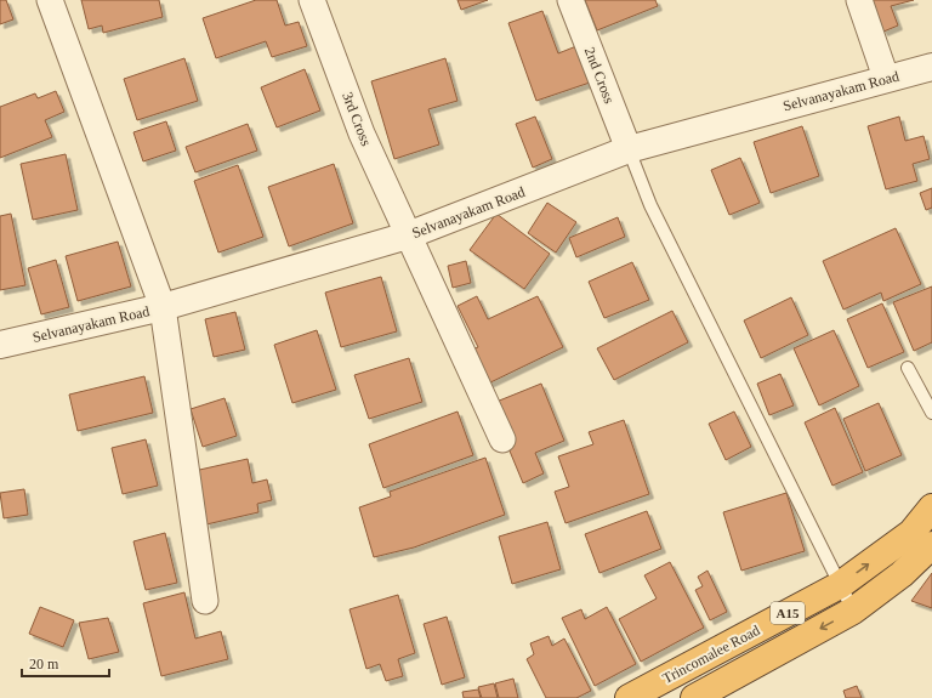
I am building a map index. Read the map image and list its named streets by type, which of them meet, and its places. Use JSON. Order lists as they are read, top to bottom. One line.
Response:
{"streets":{"highway":["A15","Trincomalee Road"],"street":["2nd Cross","Selvanayakam Road","3rd Cross"]},"crossings":[["2nd Cross","Selvanayakam Road"],["Selvanayakam Road","3rd Cross"]],"scale_bar":"20 m"}
